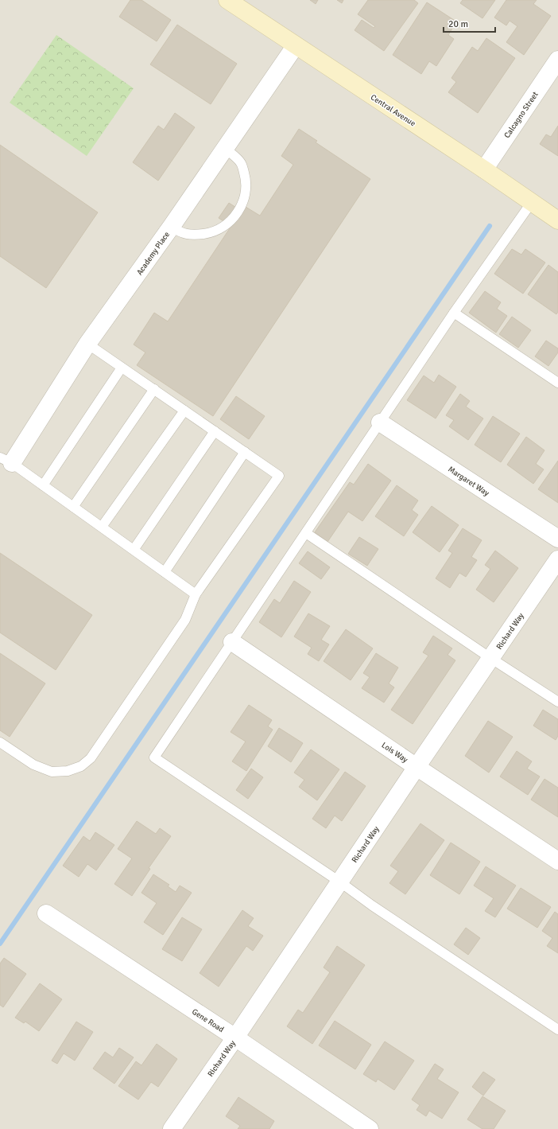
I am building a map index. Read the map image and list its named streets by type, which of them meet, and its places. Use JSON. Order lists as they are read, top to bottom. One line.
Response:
{"streets":{"street":["Central Avenue","Calcagno Street","Academy Place","Margaret Way","Richard Way","Lois Way","Gene Road"]},"crossings":[["Central Avenue","Calcagno Street"],["Central Avenue","Academy Place"],["Richard Way","Lois Way"],["Richard Way","Gene Road"]],"scale_bar":"20 m"}
